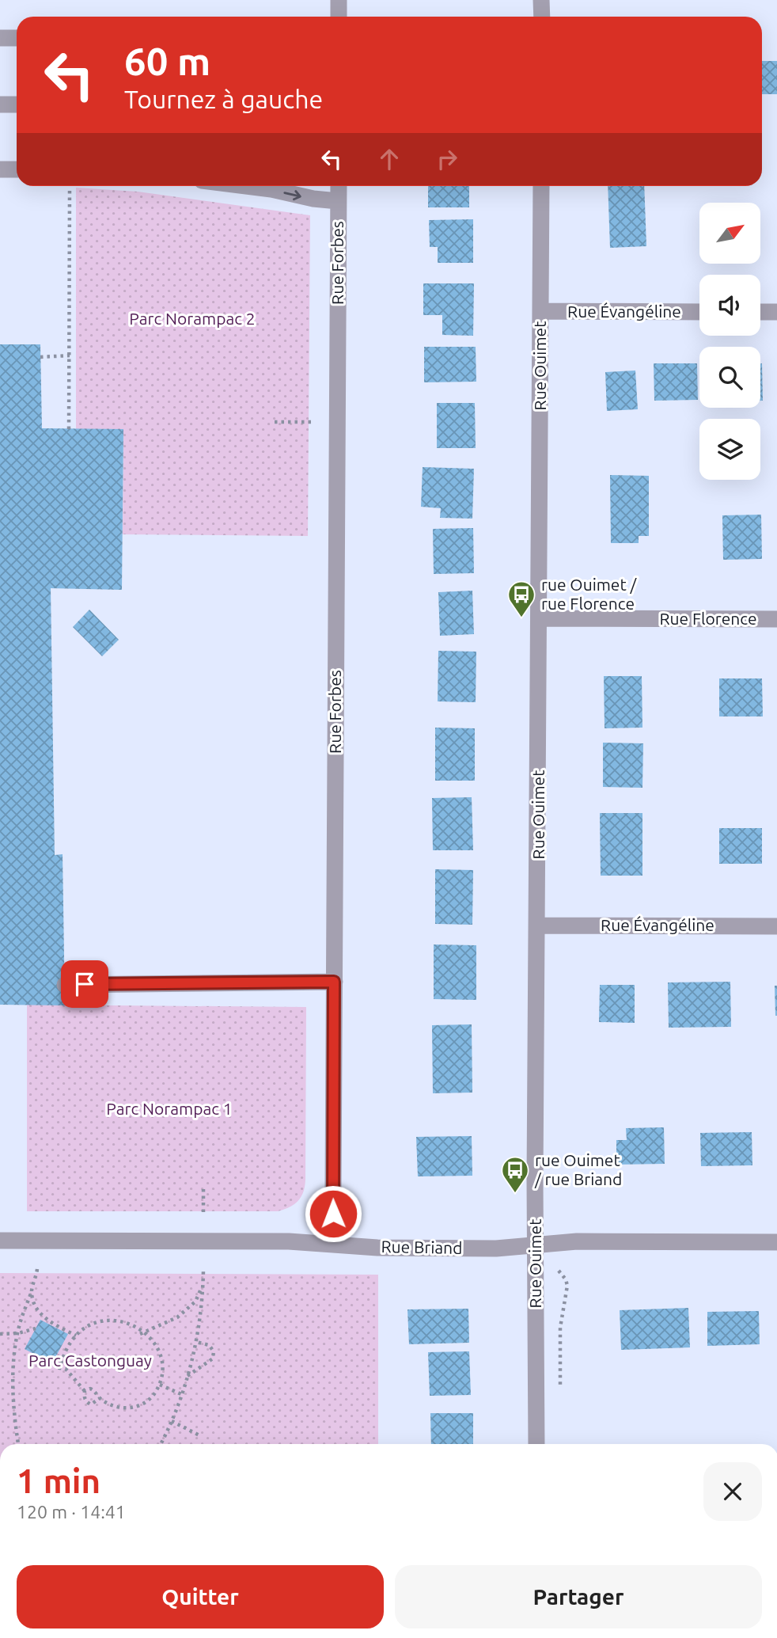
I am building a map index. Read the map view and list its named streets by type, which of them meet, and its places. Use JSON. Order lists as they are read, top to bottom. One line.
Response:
{"streets":{"street":["Rue Forbes","Rue Évangéline","Rue Ouimet","Rue Florence","Rue Briand"]},"crossings":[["Rue Forbes","Rue Briand"],["Rue Évangéline","Rue Ouimet"],["Rue Ouimet","Rue Florence"],["Rue Ouimet","Rue Briand"]],"parks":["Parc Norampac 2","Parc Norampac 1","Parc Castonguay"],"places":{"bus stop":["rue Ouimet / rue Florence","rue Ouimet / rue Briand"]},"north":"top right","page":{"turn":["60 m","Tournez à gauche"],"heading":["1 min","120 m · 14:41"],"buttons":["Quitter","Partager"]}}
